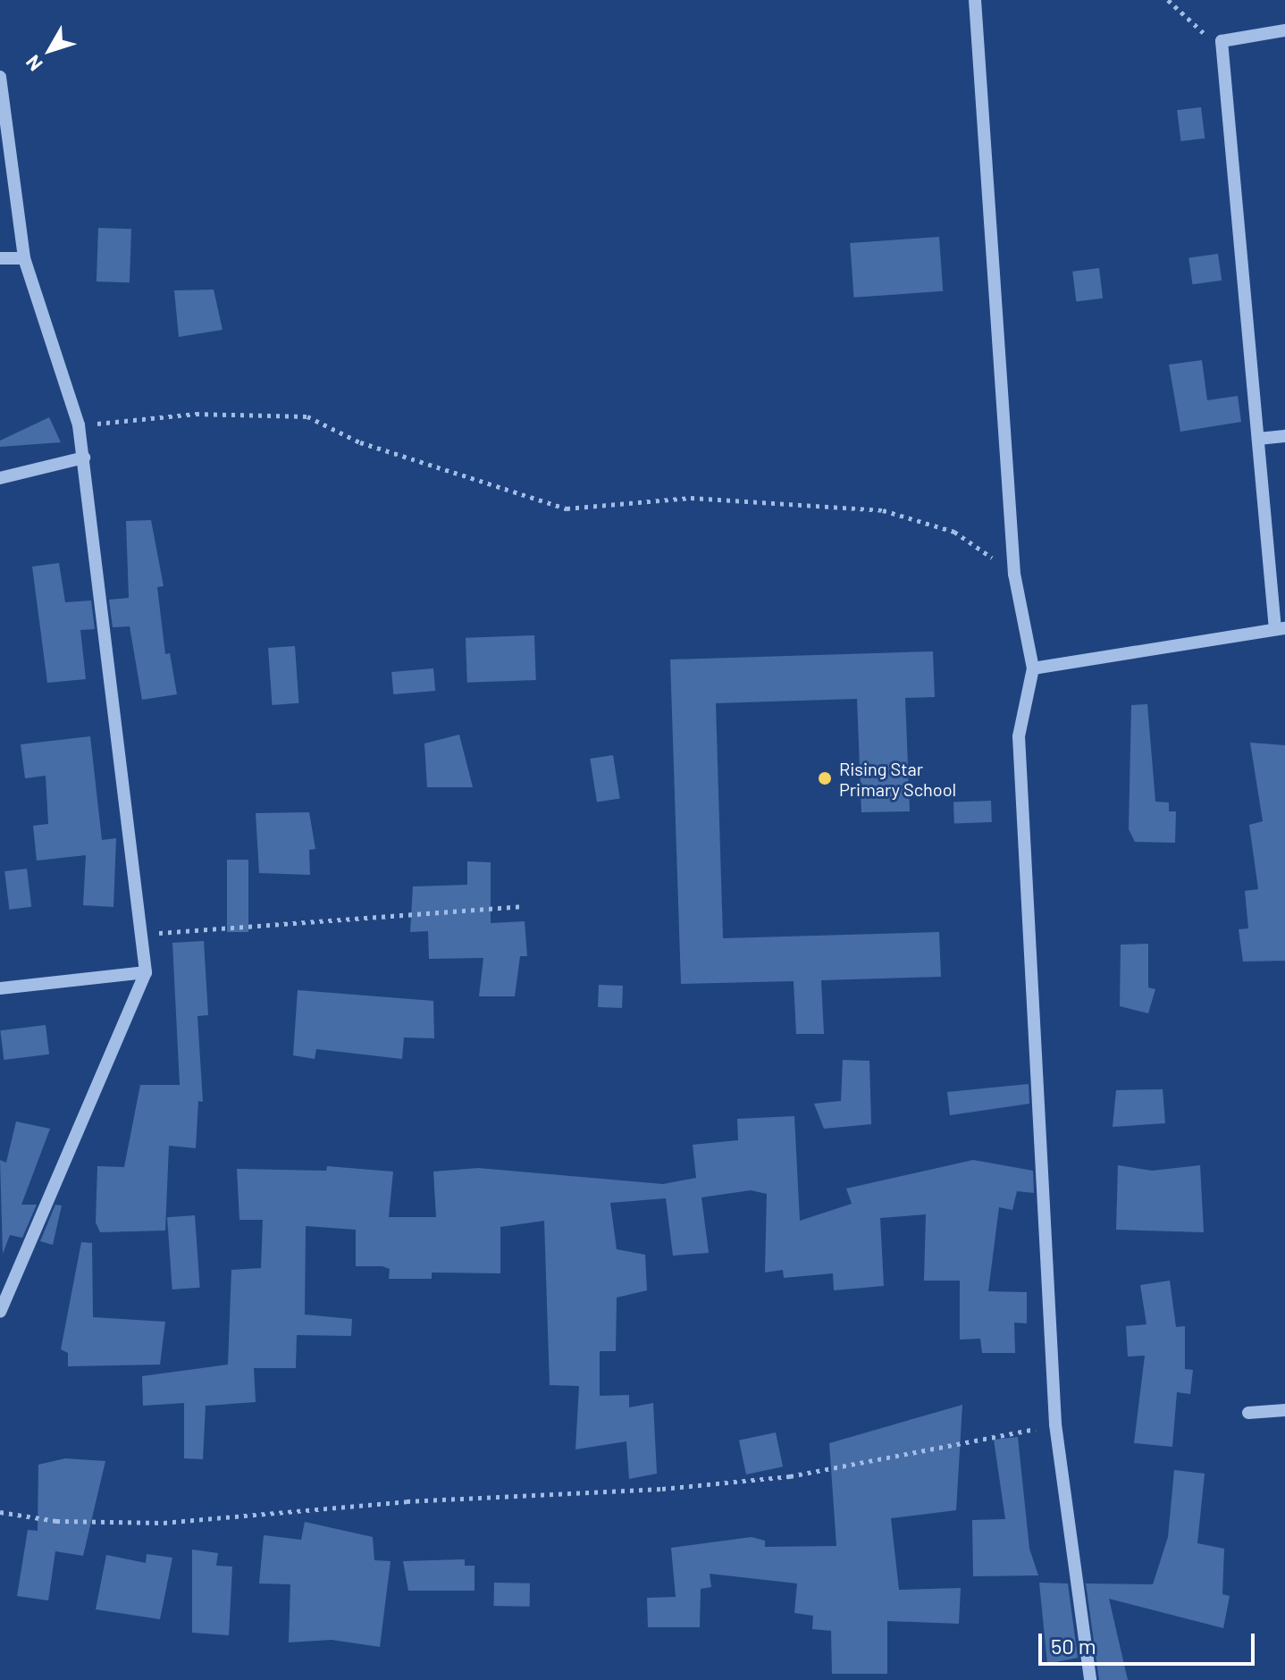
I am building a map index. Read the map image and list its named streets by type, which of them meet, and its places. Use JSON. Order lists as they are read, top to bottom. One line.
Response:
{"places":["Rising Star Primary School"],"scale_bar":"50 m","north":"bottom left"}
